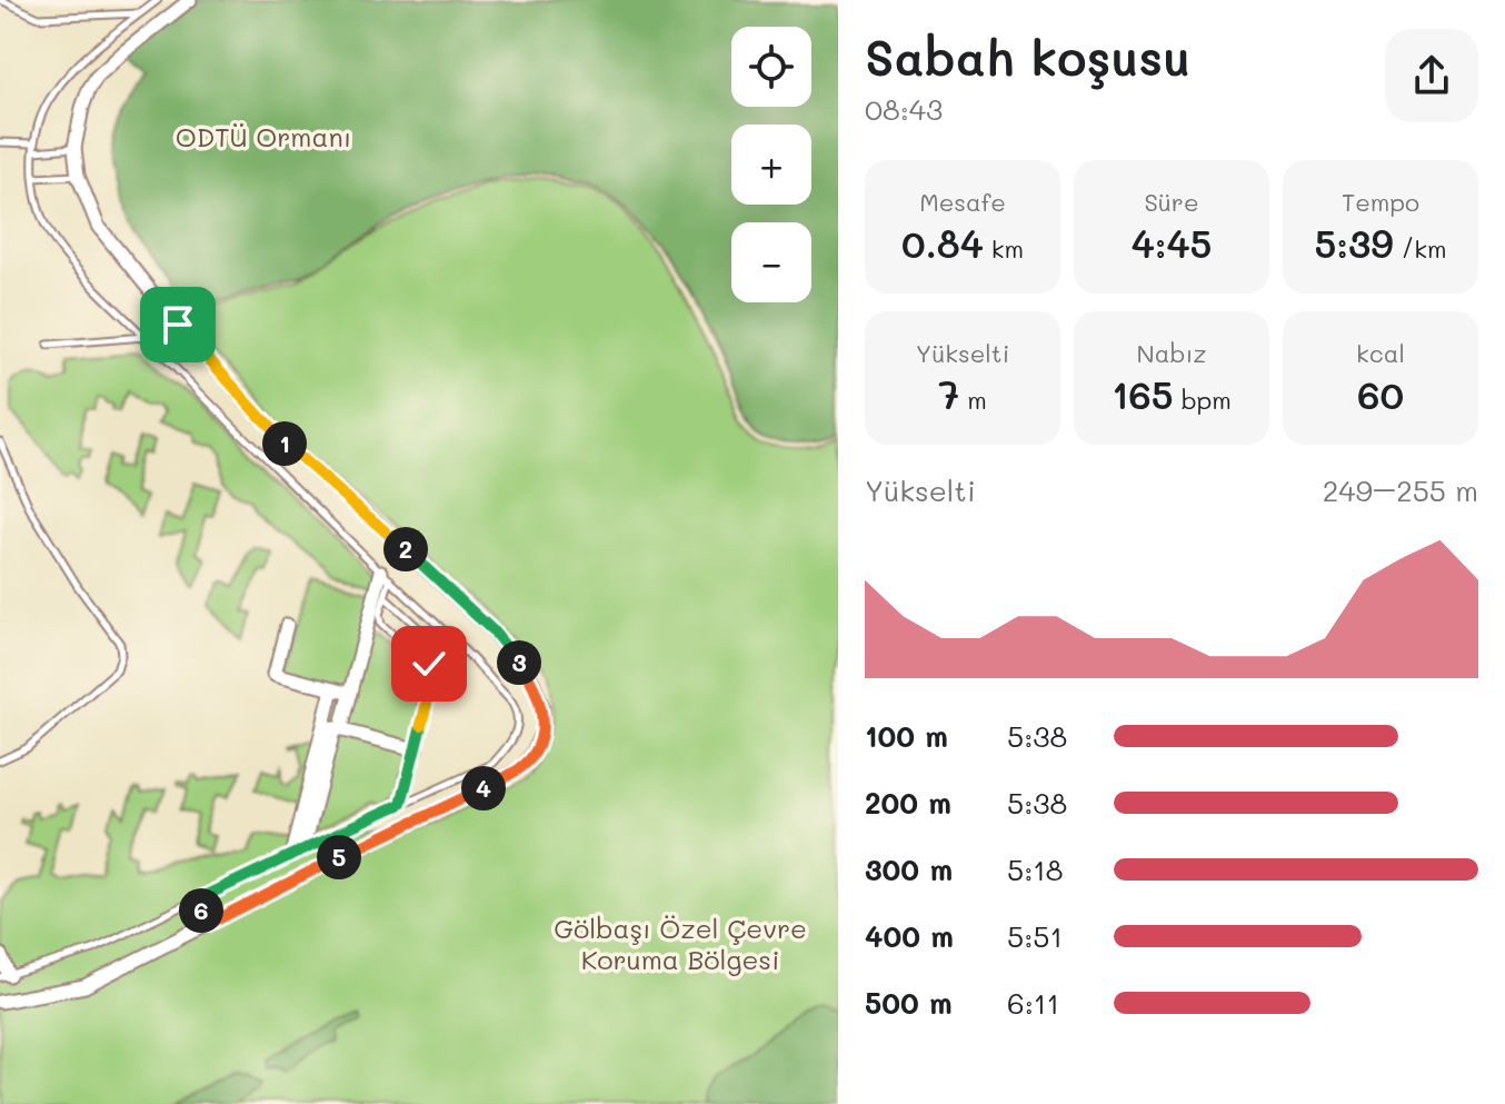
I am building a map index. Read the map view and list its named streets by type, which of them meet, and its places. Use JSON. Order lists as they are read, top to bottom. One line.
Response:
{"parks":["ODTÜ Ormanı","Gölbaşı Özel Çevre Koruma Bölgesi"],"page":{"heading":["Sabah koşusu","08:43"],"map_buttons":["+","−"],"stats":[["Mesafe","0.84 km"],["Süre","4:45"],["Tempo","5:39 /km"],["Yükselti","7 m"],["Nabız","165 bpm"],["kcal","60"]],"pins":["1","2","3","4","5","6"],"chart":["Yükselti","249–255 m"],"list":[{"name":"100 m","note":"5:38"},{"name":"200 m","note":"5:38"},{"name":"300 m","note":"5:18"},{"name":"400 m","note":"5:51"},{"name":"500 m","note":"6:11"}]}}
